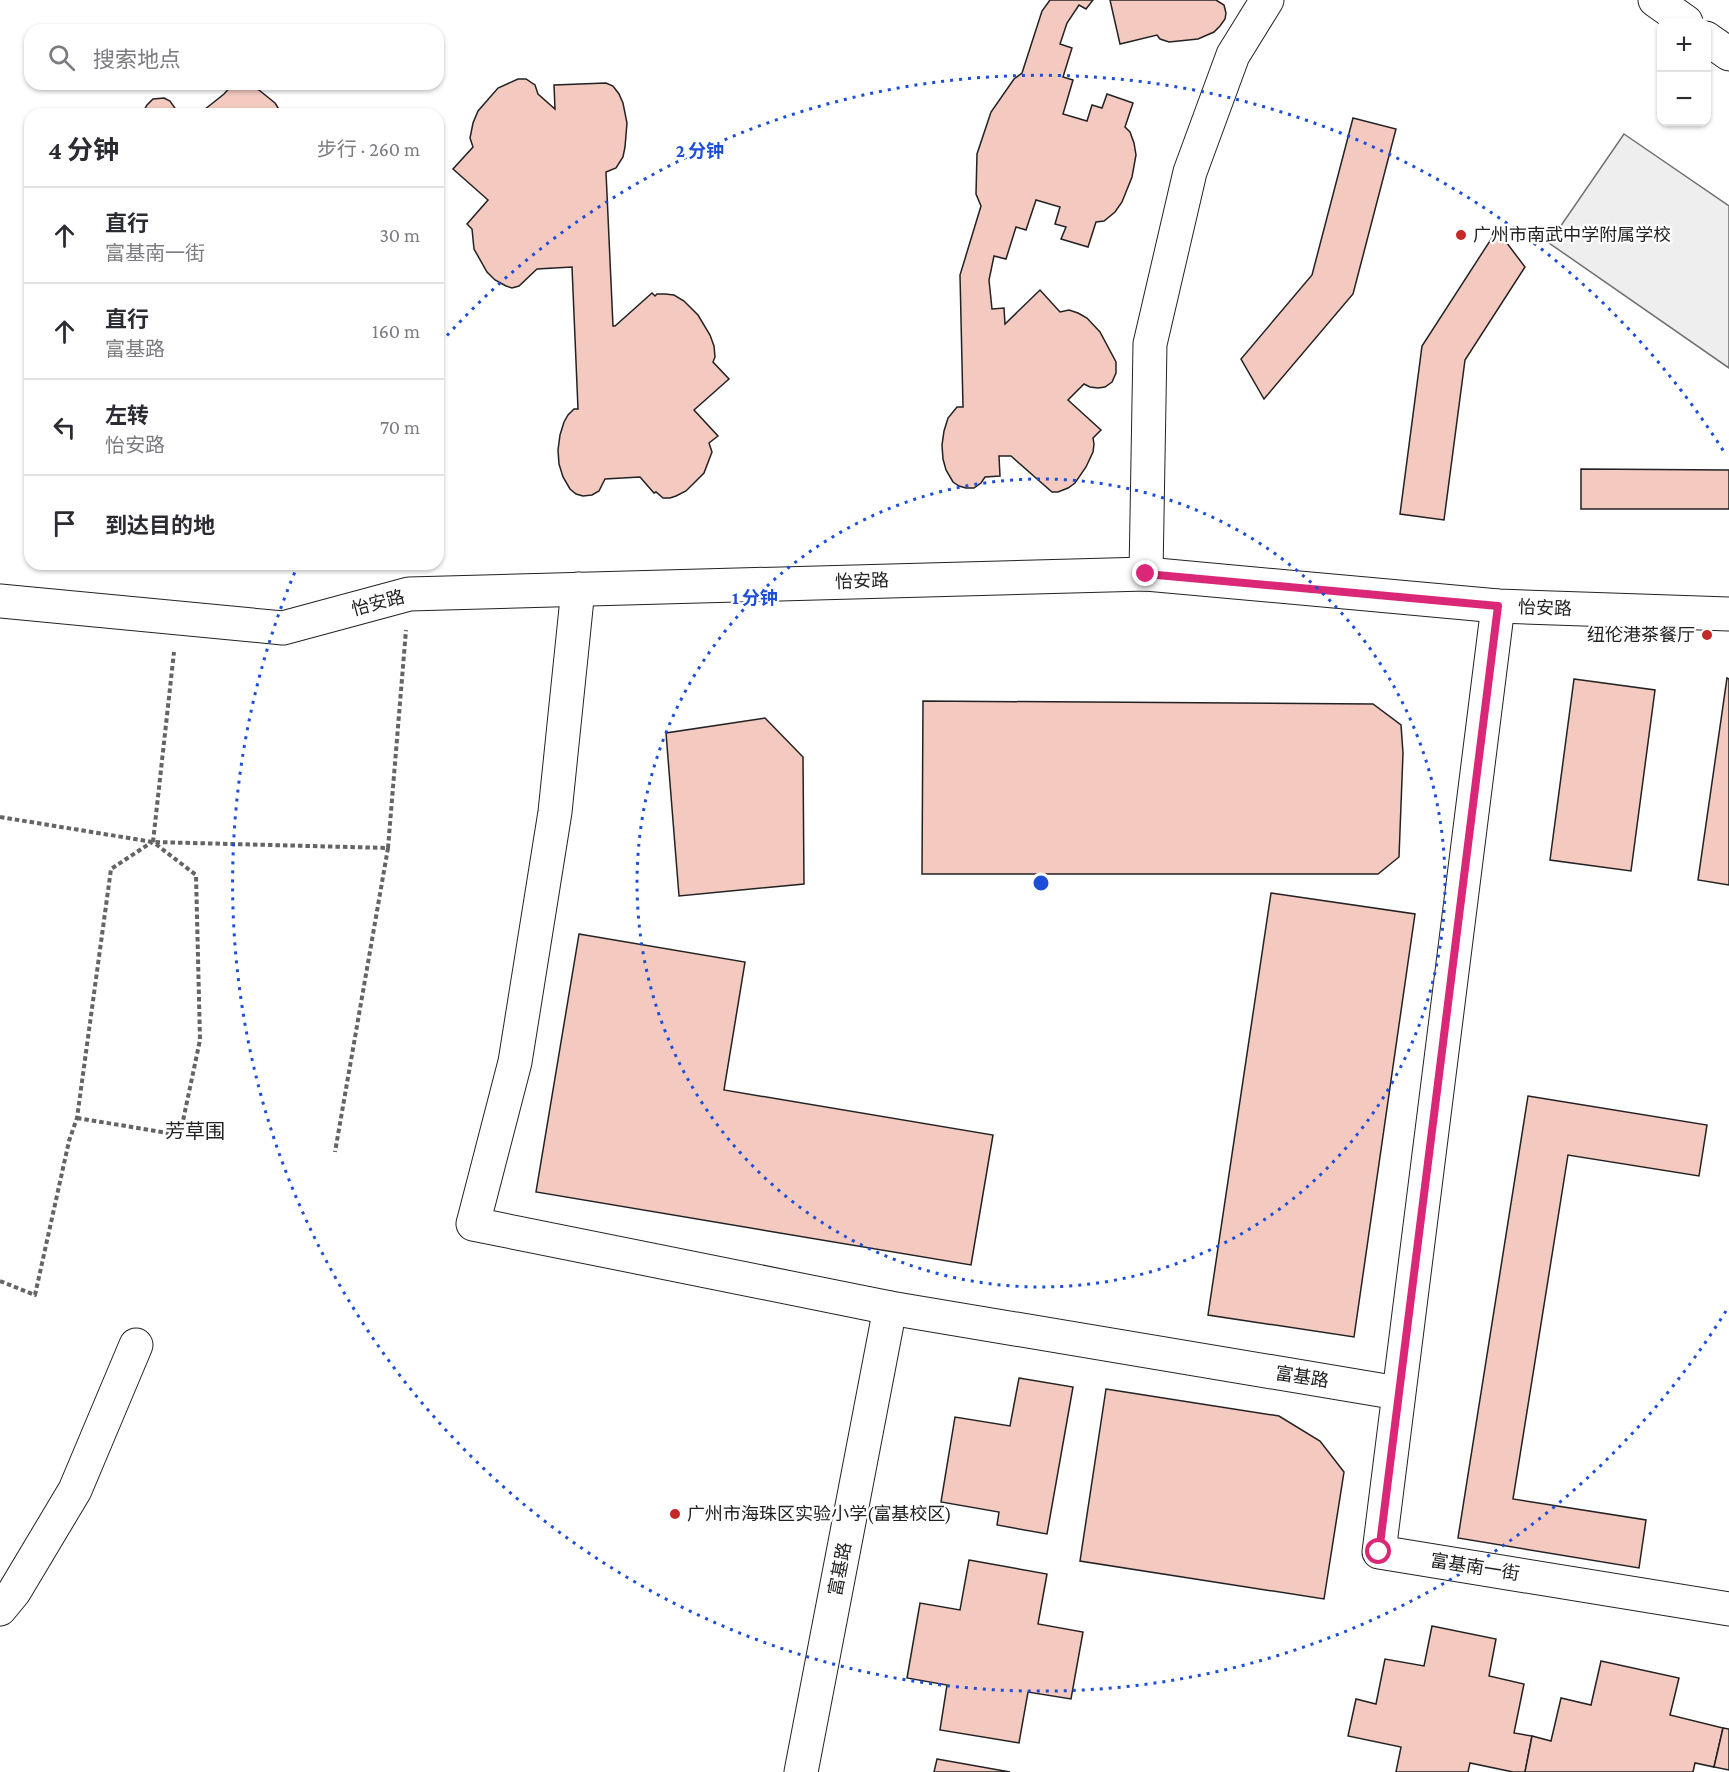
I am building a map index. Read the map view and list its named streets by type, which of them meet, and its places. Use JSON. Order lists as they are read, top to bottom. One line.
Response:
{"streets":{"street":["怡安路","富基路","富基南一街"]},"crossings":[["富基路","富基南一街"]],"districts":["芳草围"],"places":["广州市南武中学附属学校","纽伦港茶餐厅","广州市海珠区实验小学(富基校区)"],"page":{"map_buttons":["+","−"],"search":"搜索地点","heading":["4 分钟","步行 · 260 m"],"list":[["直行","富基南一街","30 m"],["直行","富基路","160 m"],["左转","怡安路","70 m"],"到达目的地"]},"rings":["2 分钟","1 分钟"]}
